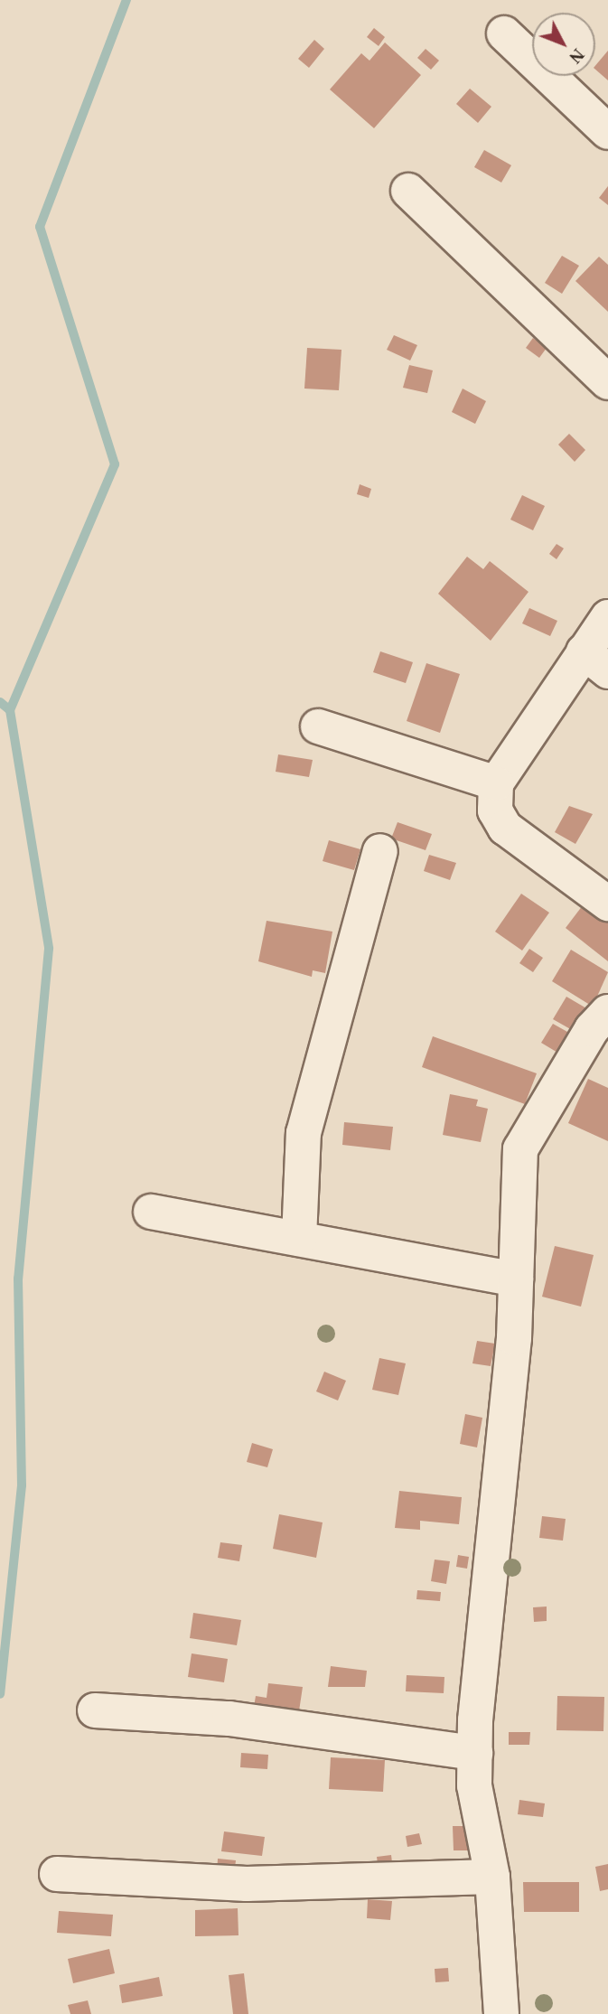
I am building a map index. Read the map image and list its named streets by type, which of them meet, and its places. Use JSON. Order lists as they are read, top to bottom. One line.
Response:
{"north":"bottom right"}
